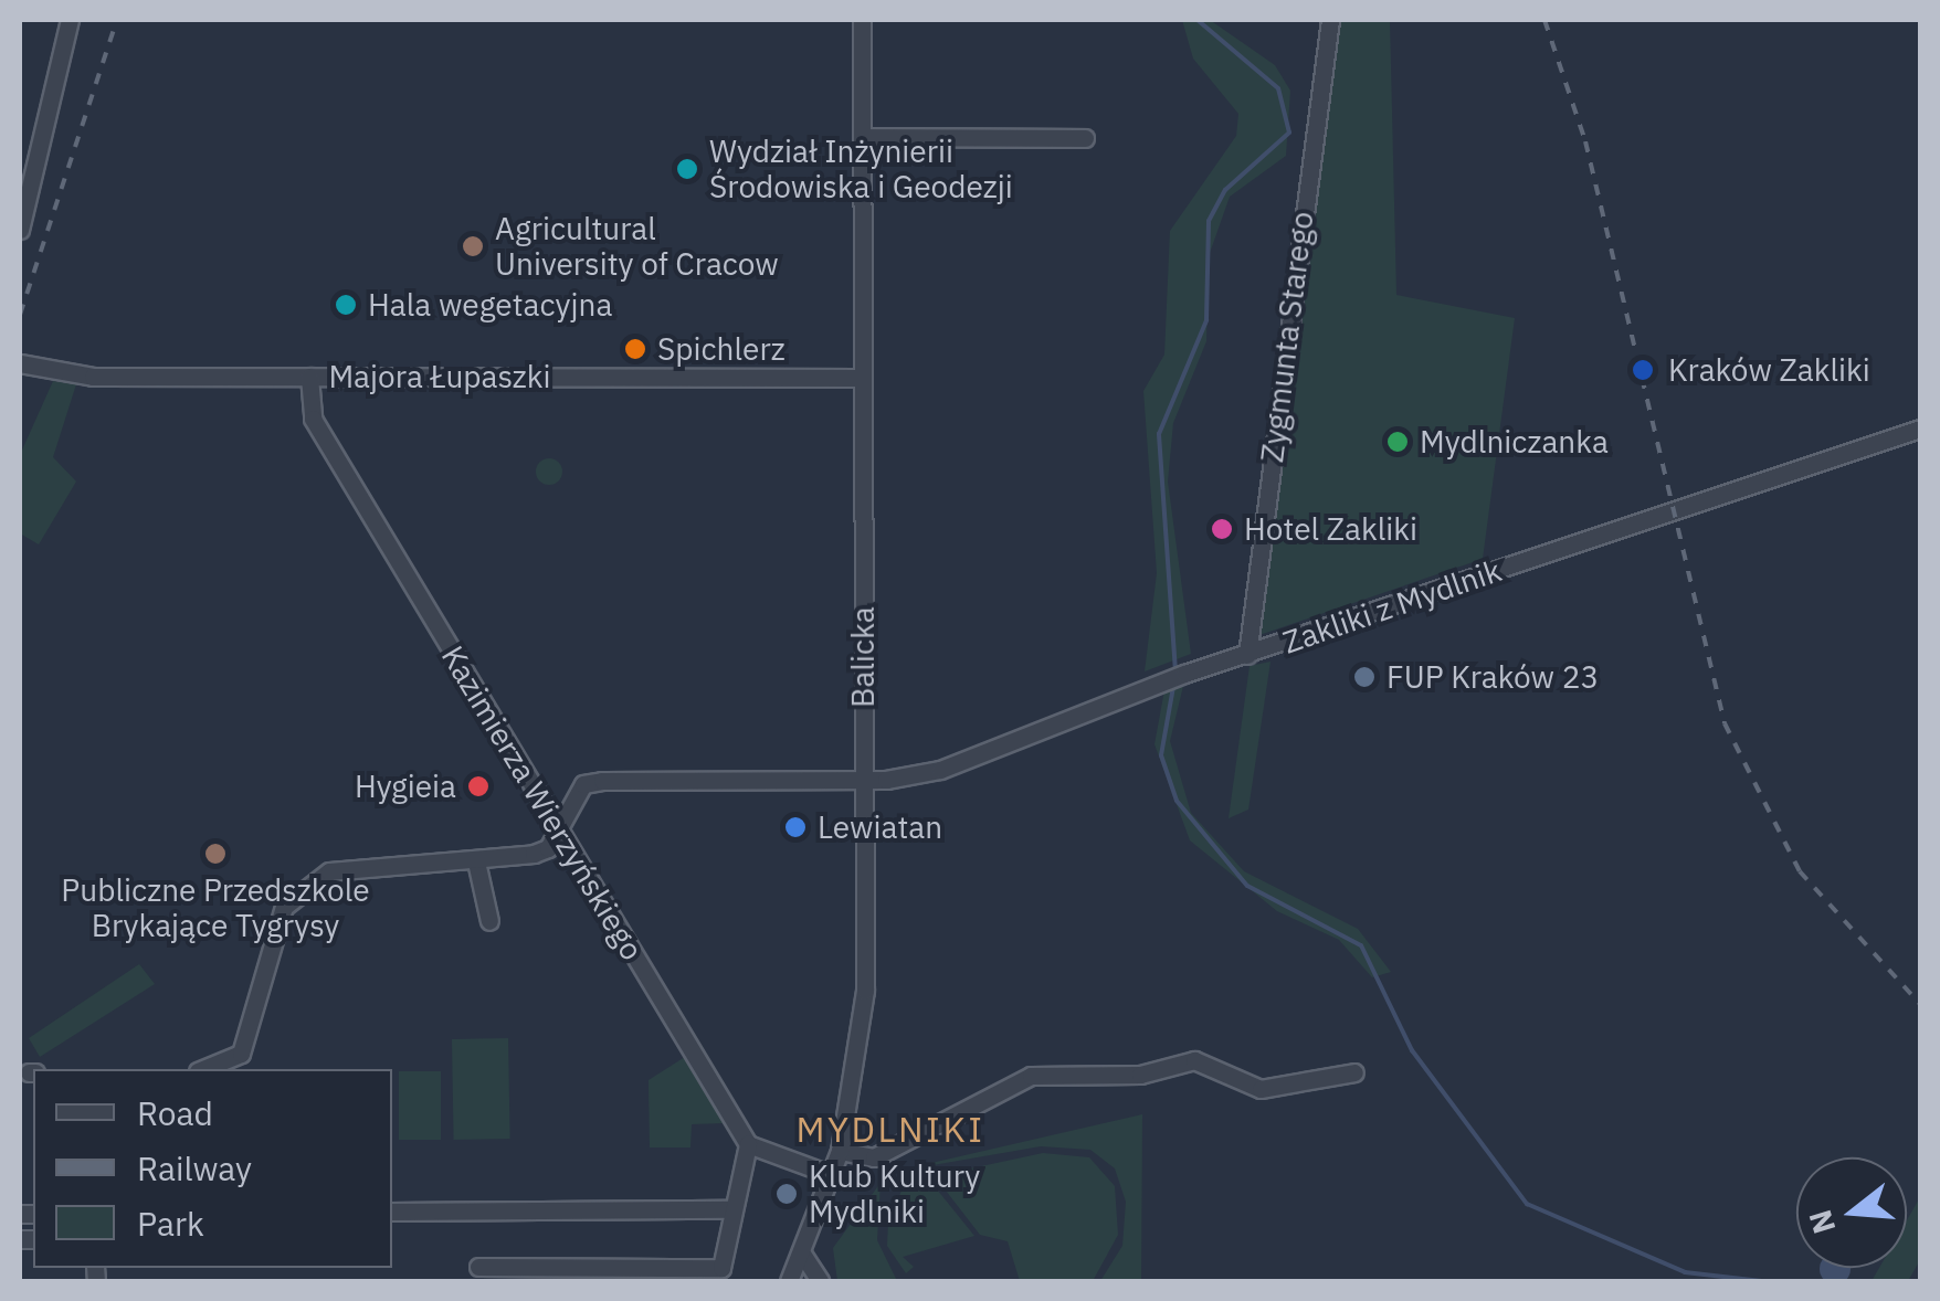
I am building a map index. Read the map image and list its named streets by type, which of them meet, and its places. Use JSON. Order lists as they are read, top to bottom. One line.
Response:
{"streets":{"street":["Zygmunta Starego","Majora Łupaszki","Zakliki z Mydlnik","Balicka","Kazimierza Wierzyńskiego"]},"crossings":[["Zygmunta Starego","Zakliki z Mydlnik"],["Majora Łupaszki","Balicka"],["Majora Łupaszki","Kazimierza Wierzyńskiego"],["Zakliki z Mydlnik","Balicka"],["Zakliki z Mydlnik","Kazimierza Wierzyńskiego"]],"districts":["MYDLNIKI"],"places":["Wydział Inżynierii Środowiska i Geodezji","Agricultural University of Cracow","Hala wegetacyjna","Spichlerz","Kraków Zakliki","Mydlniczanka","Hotel Zakliki","FUP Kraków 23","Hygieia","Lewiatan","Publiczne Przedszkole Brykające Tygrysy","Klub Kultury Mydlniki"],"legend":["Road","Railway","Park"],"north":"left"}
